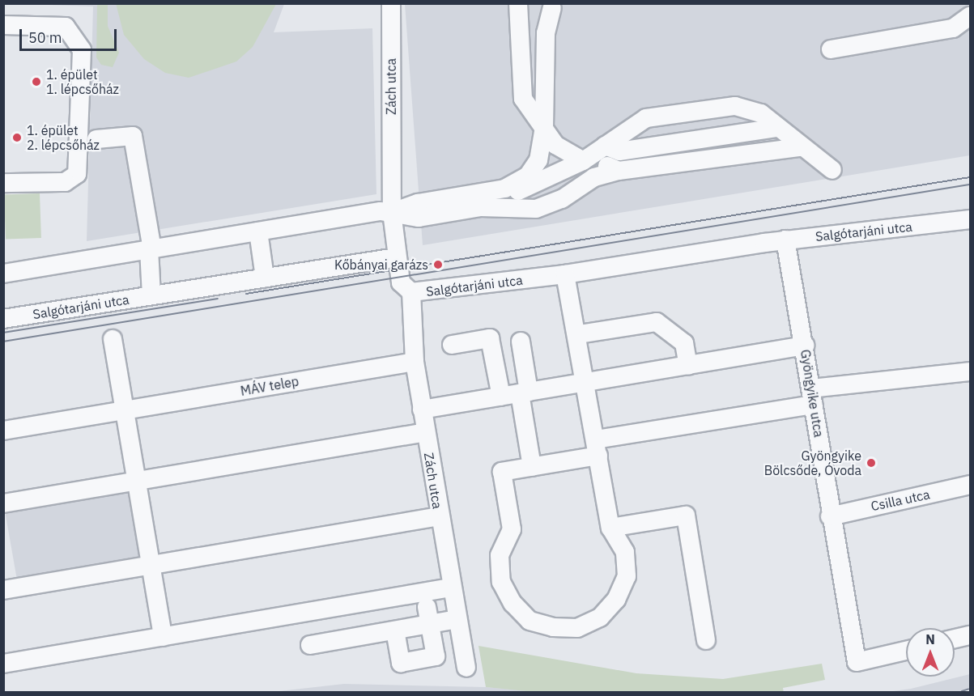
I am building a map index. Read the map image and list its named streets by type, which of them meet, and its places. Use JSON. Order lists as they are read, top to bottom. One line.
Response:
{"streets":{"street":["Zách utca","Salgótarjáni utca","MÁV telep","Gyöngyike utca","Csilla utca"]},"crossings":[["Zách utca","Salgótarjáni utca"],["Zách utca","MÁV telep"],["Salgótarjáni utca","Gyöngyike utca"],["Gyöngyike utca","Csilla utca"]],"places":["1. épület 1. lépcsőház","1. épület 2. lépcsőház","Kőbányai garázs","Gyöngyike Bölcsőde, Óvoda"],"scale_bar":"50 m","north":"top"}
